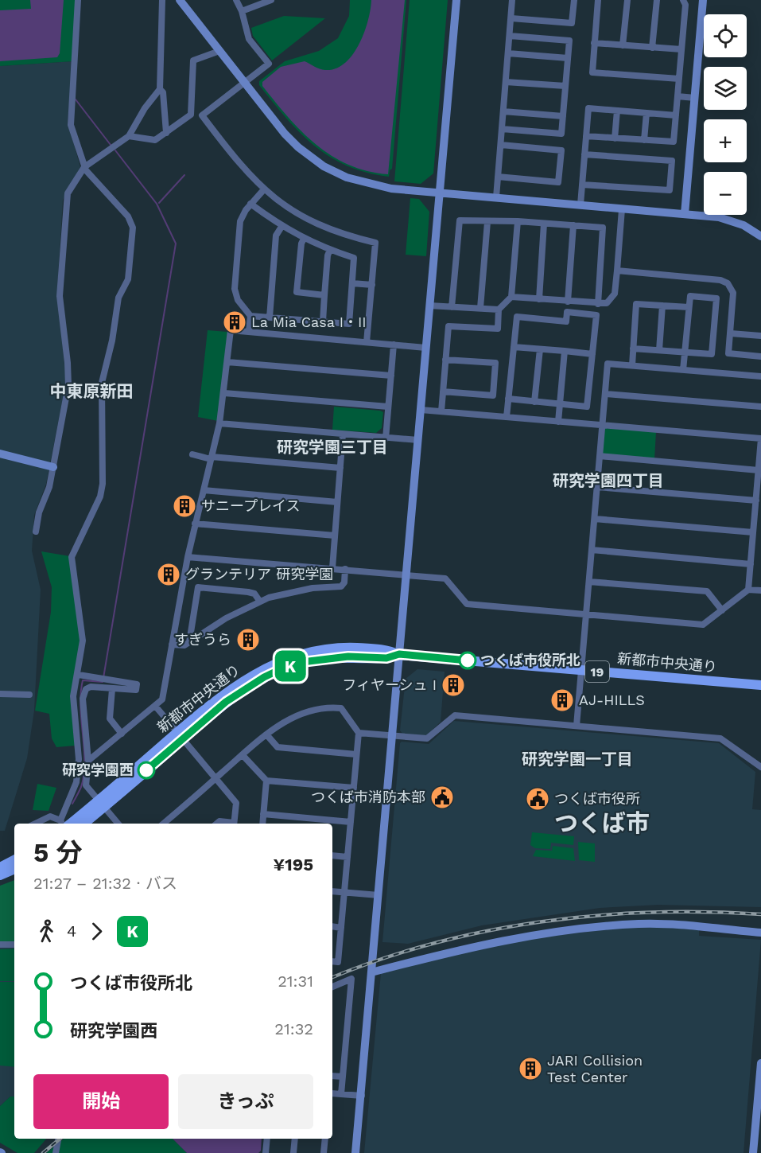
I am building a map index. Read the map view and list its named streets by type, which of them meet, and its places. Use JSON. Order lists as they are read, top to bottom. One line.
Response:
{"streets":{"main road":["新都市中央通り","19"]},"districts":["中東原新田","研究学園三丁目","研究学園四丁目","研究学園一丁目","つくば市"],"places":{"building":["La Mia Casa I・II","サニープレイス","グランテリア 研究学園","すぎうら","フィヤーシュ I","AJ-HILLS","JARI Collision Test Center"],"other":["つくば市役所北","研究学園西"],"public building":["つくば市消防本部","つくば市役所"]},"lines":["bus line K"],"page":{"on_map":"K","map_buttons":["+","−"],"heading":["5 分","21:27 – 21:32 · バス","¥195"],"legs":["4","K"],"list":[{"name":"つくば市役所北","value":"21:31"},{"name":"研究学園西","value":"21:32"}],"buttons":["開始","きっぷ"]}}
